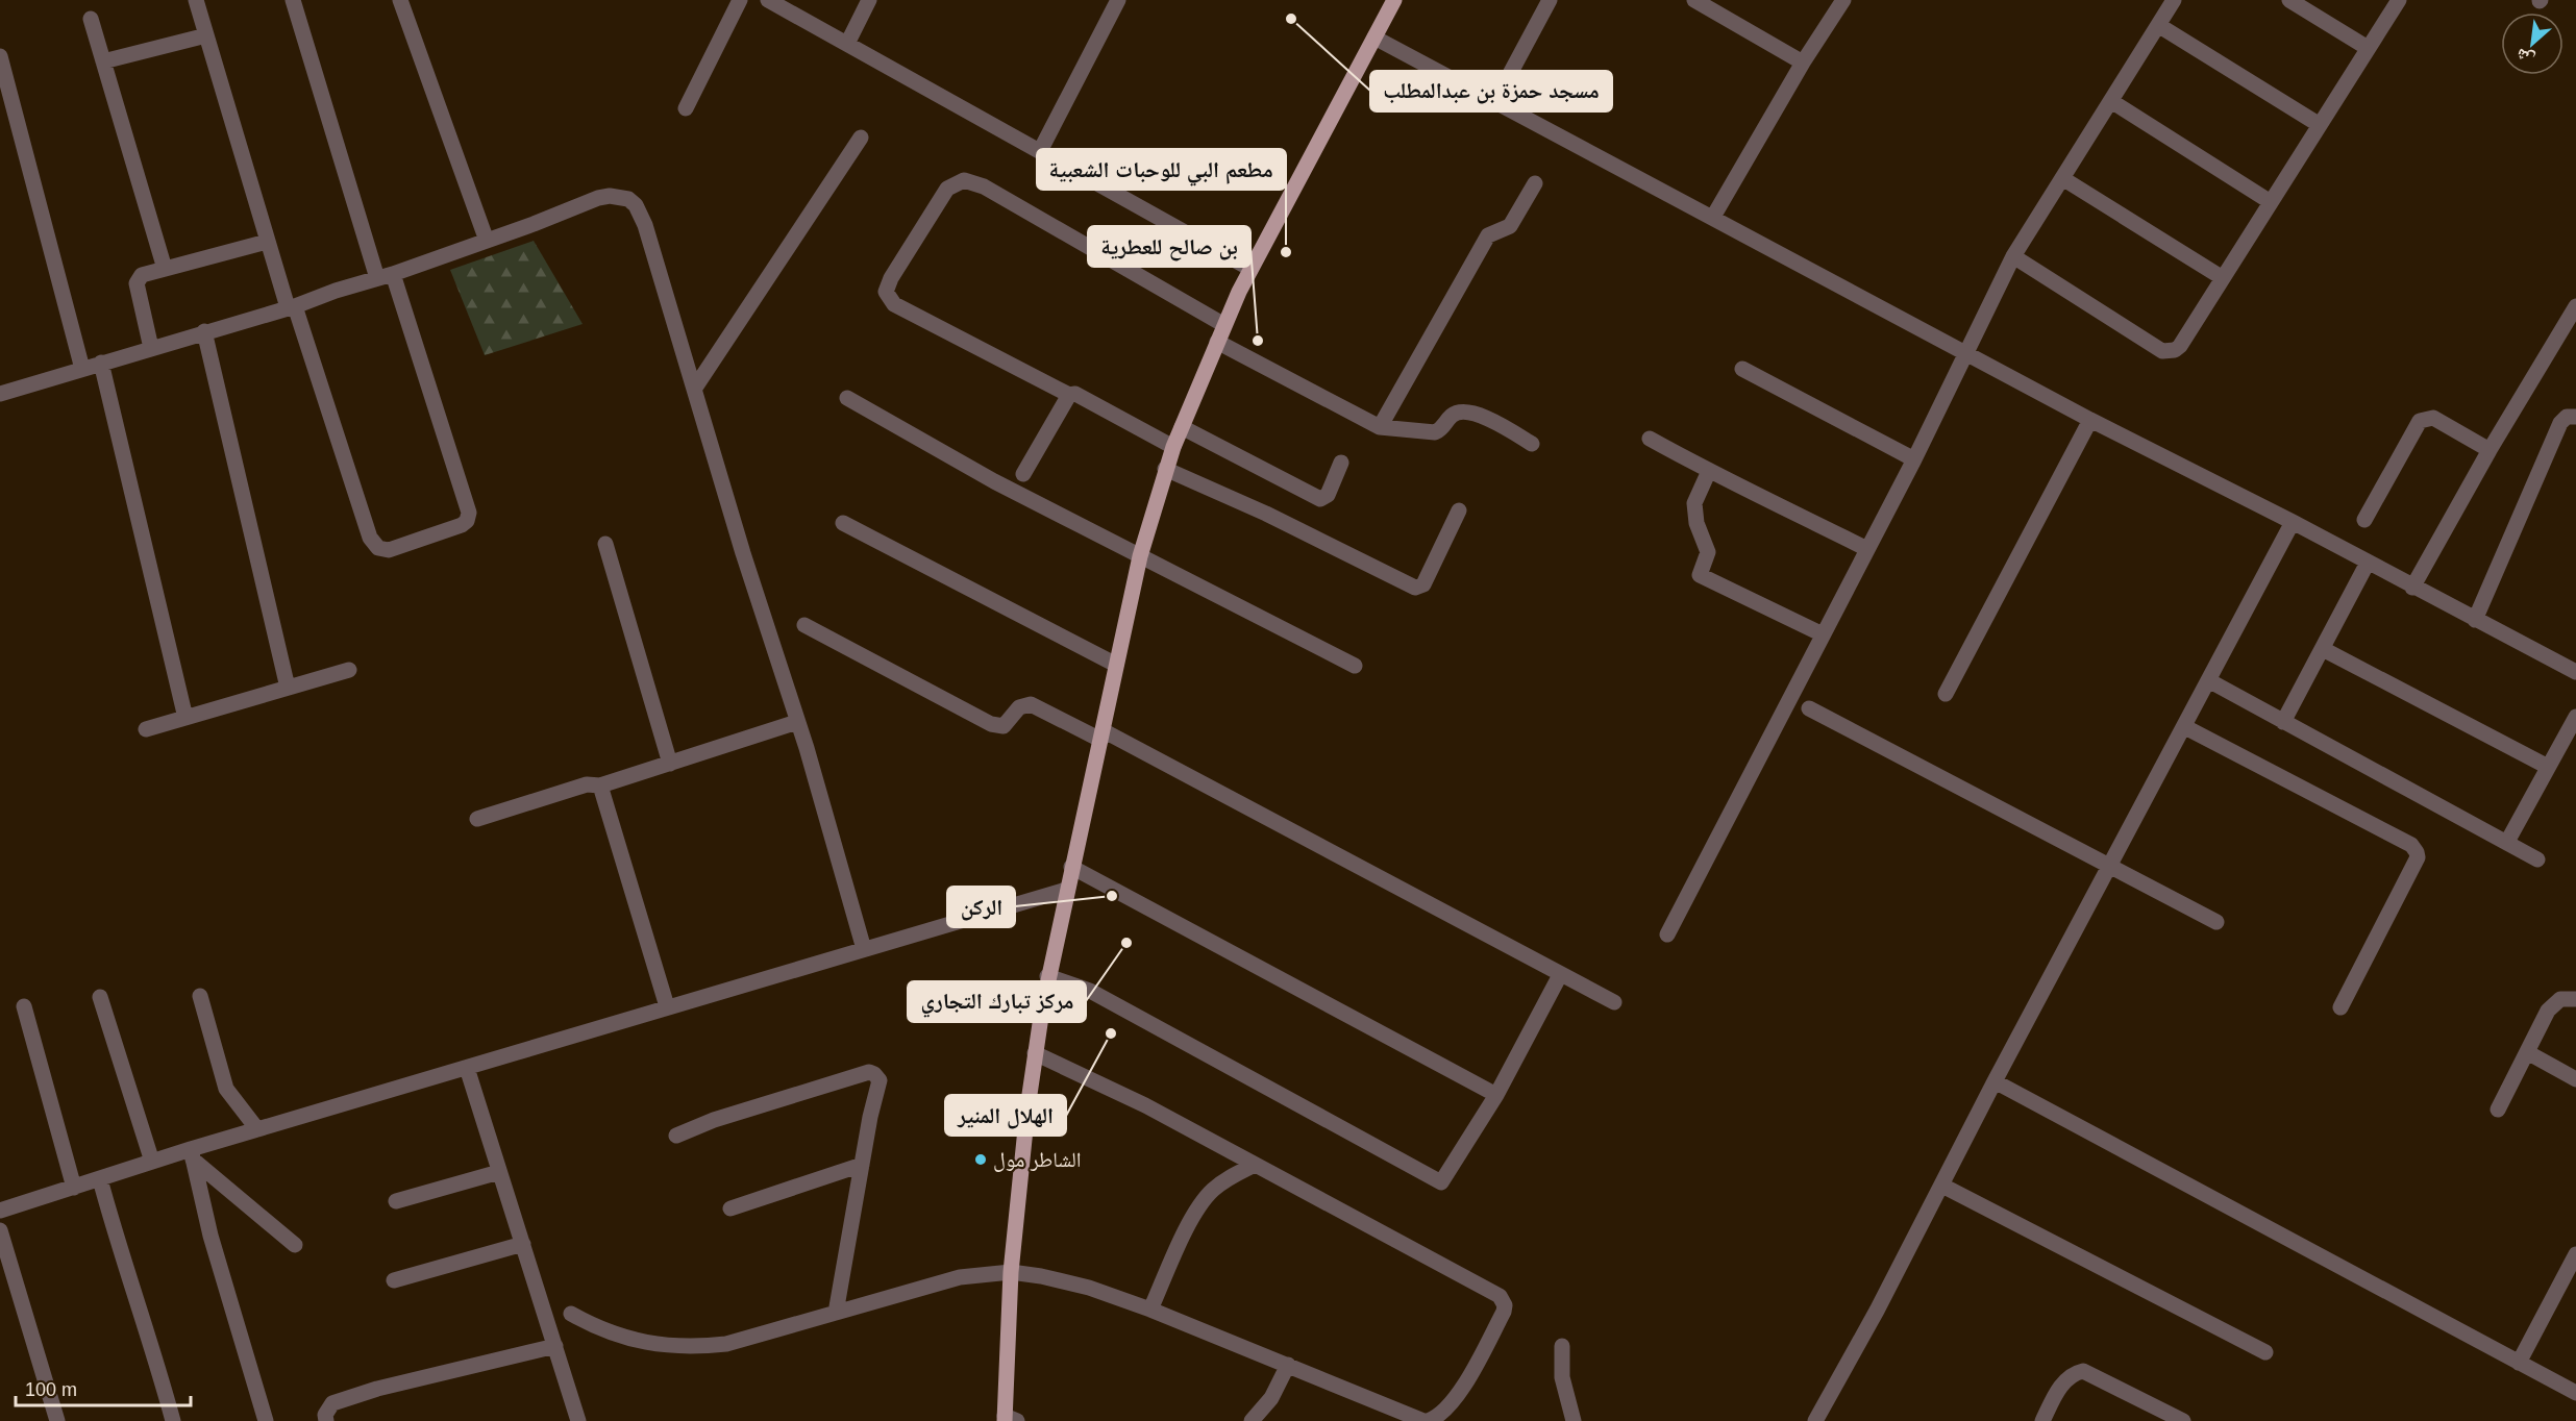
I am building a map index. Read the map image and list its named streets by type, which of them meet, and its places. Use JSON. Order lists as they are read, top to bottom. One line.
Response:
{"places":["مسجد حمزة بن عبدالمطلب","مطعم البي للوحبات الشعبية","بن صالح للعطرية","الركن","مركز تبارك التجاري","الهلال المنير","الشاطر مول"],"scale_bar":"100 m","north":"bottom left"}
